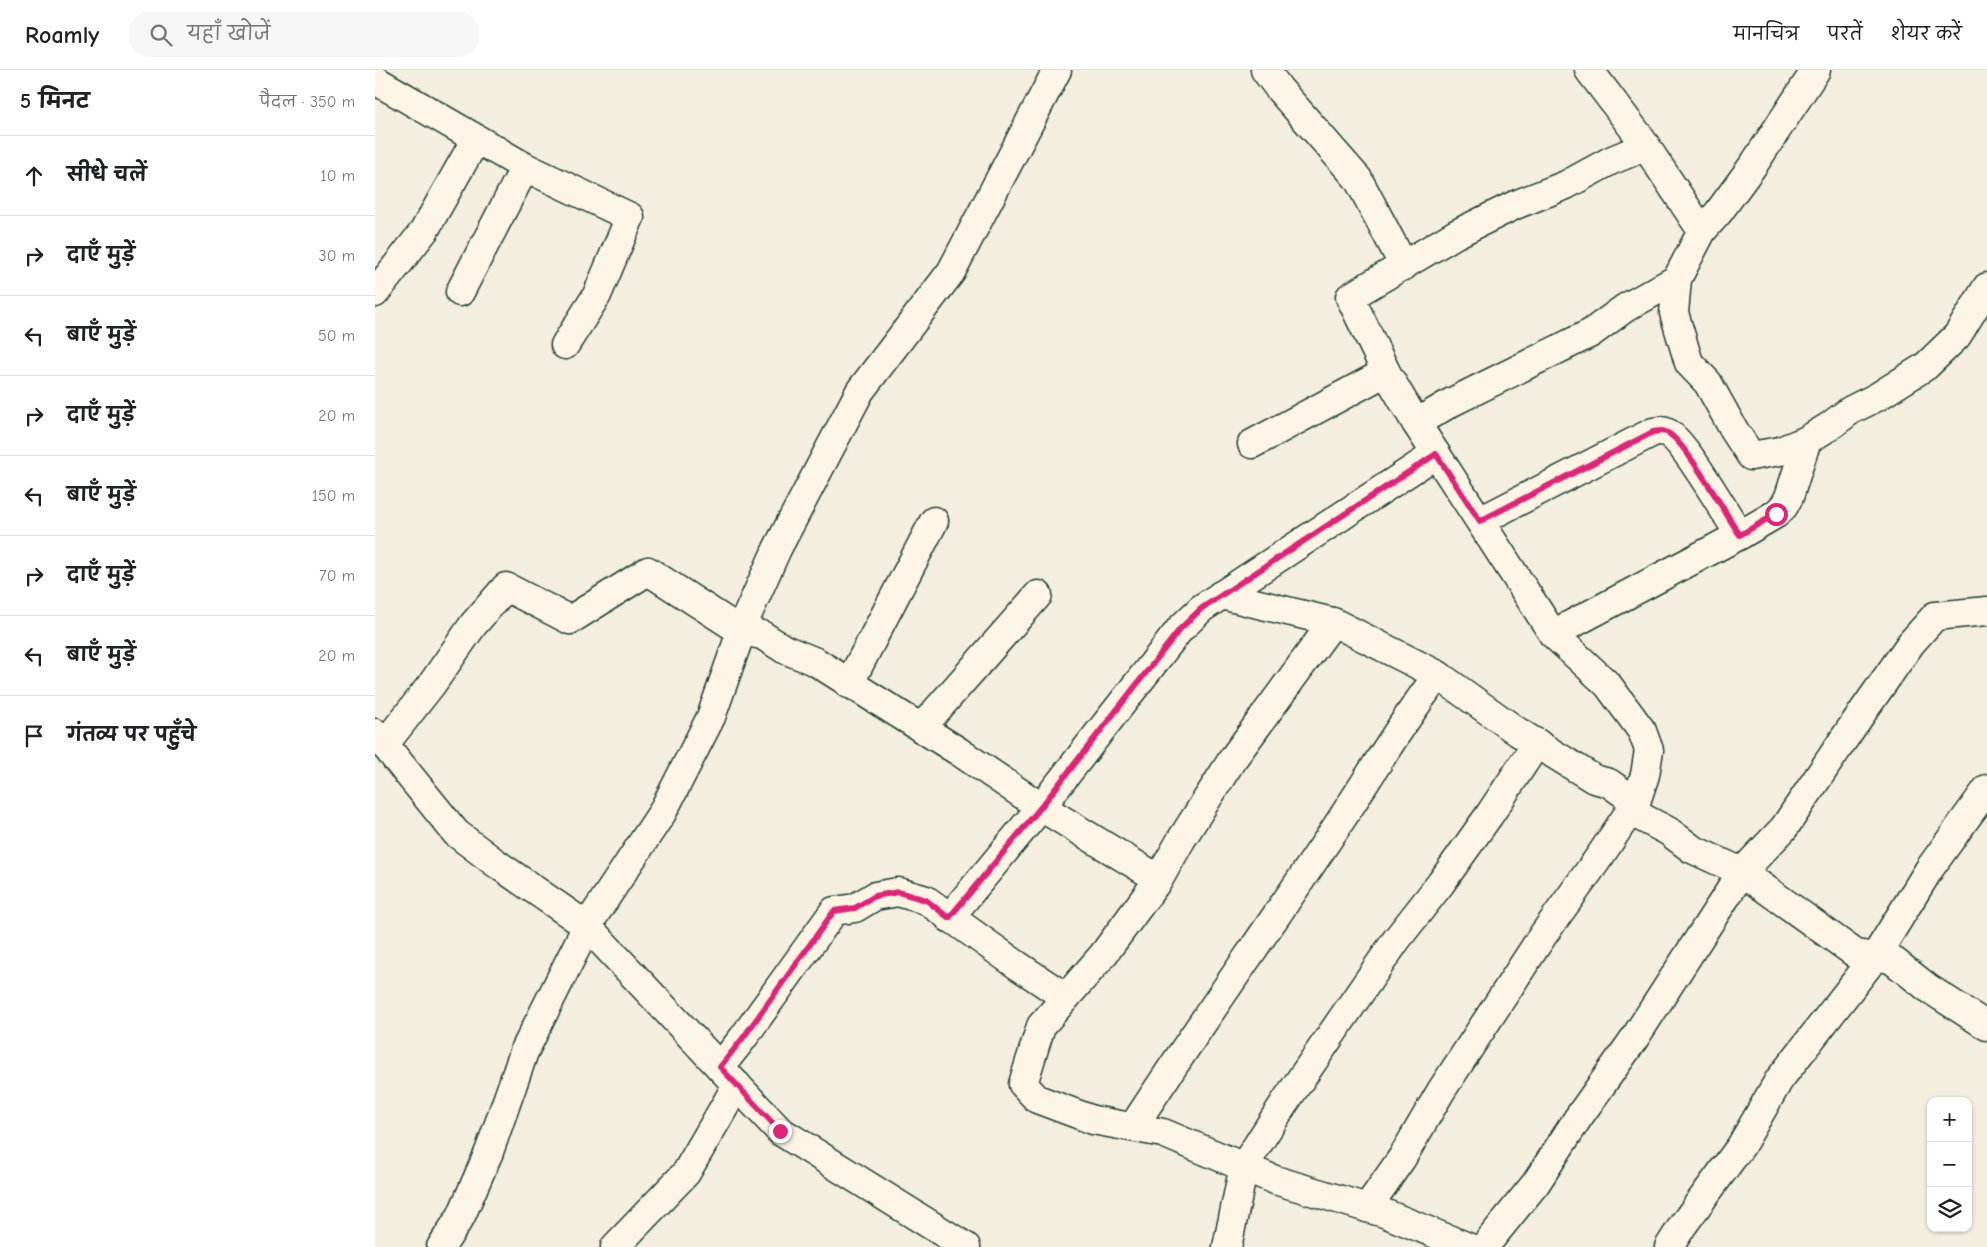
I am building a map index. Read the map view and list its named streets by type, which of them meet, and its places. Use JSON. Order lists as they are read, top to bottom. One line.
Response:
{"page":{"header":"Roamly","search":"यहाँ खोजें","nav":["मानचित्र","परतें","शेयर करें"],"heading":["5 मिनट","पैदल · 350 m"],"list":[["सीधे चलें","10 m"],["दाएँ मुड़ें","30 m"],["बाएँ मुड़ें","50 m"],["दाएँ मुड़ें","20 m"],["बाएँ मुड़ें","150 m"],["दाएँ मुड़ें","70 m"],["बाएँ मुड़ें","20 m"],"गंतव्य पर पहुँचे"],"map_buttons":["+","−"]}}
